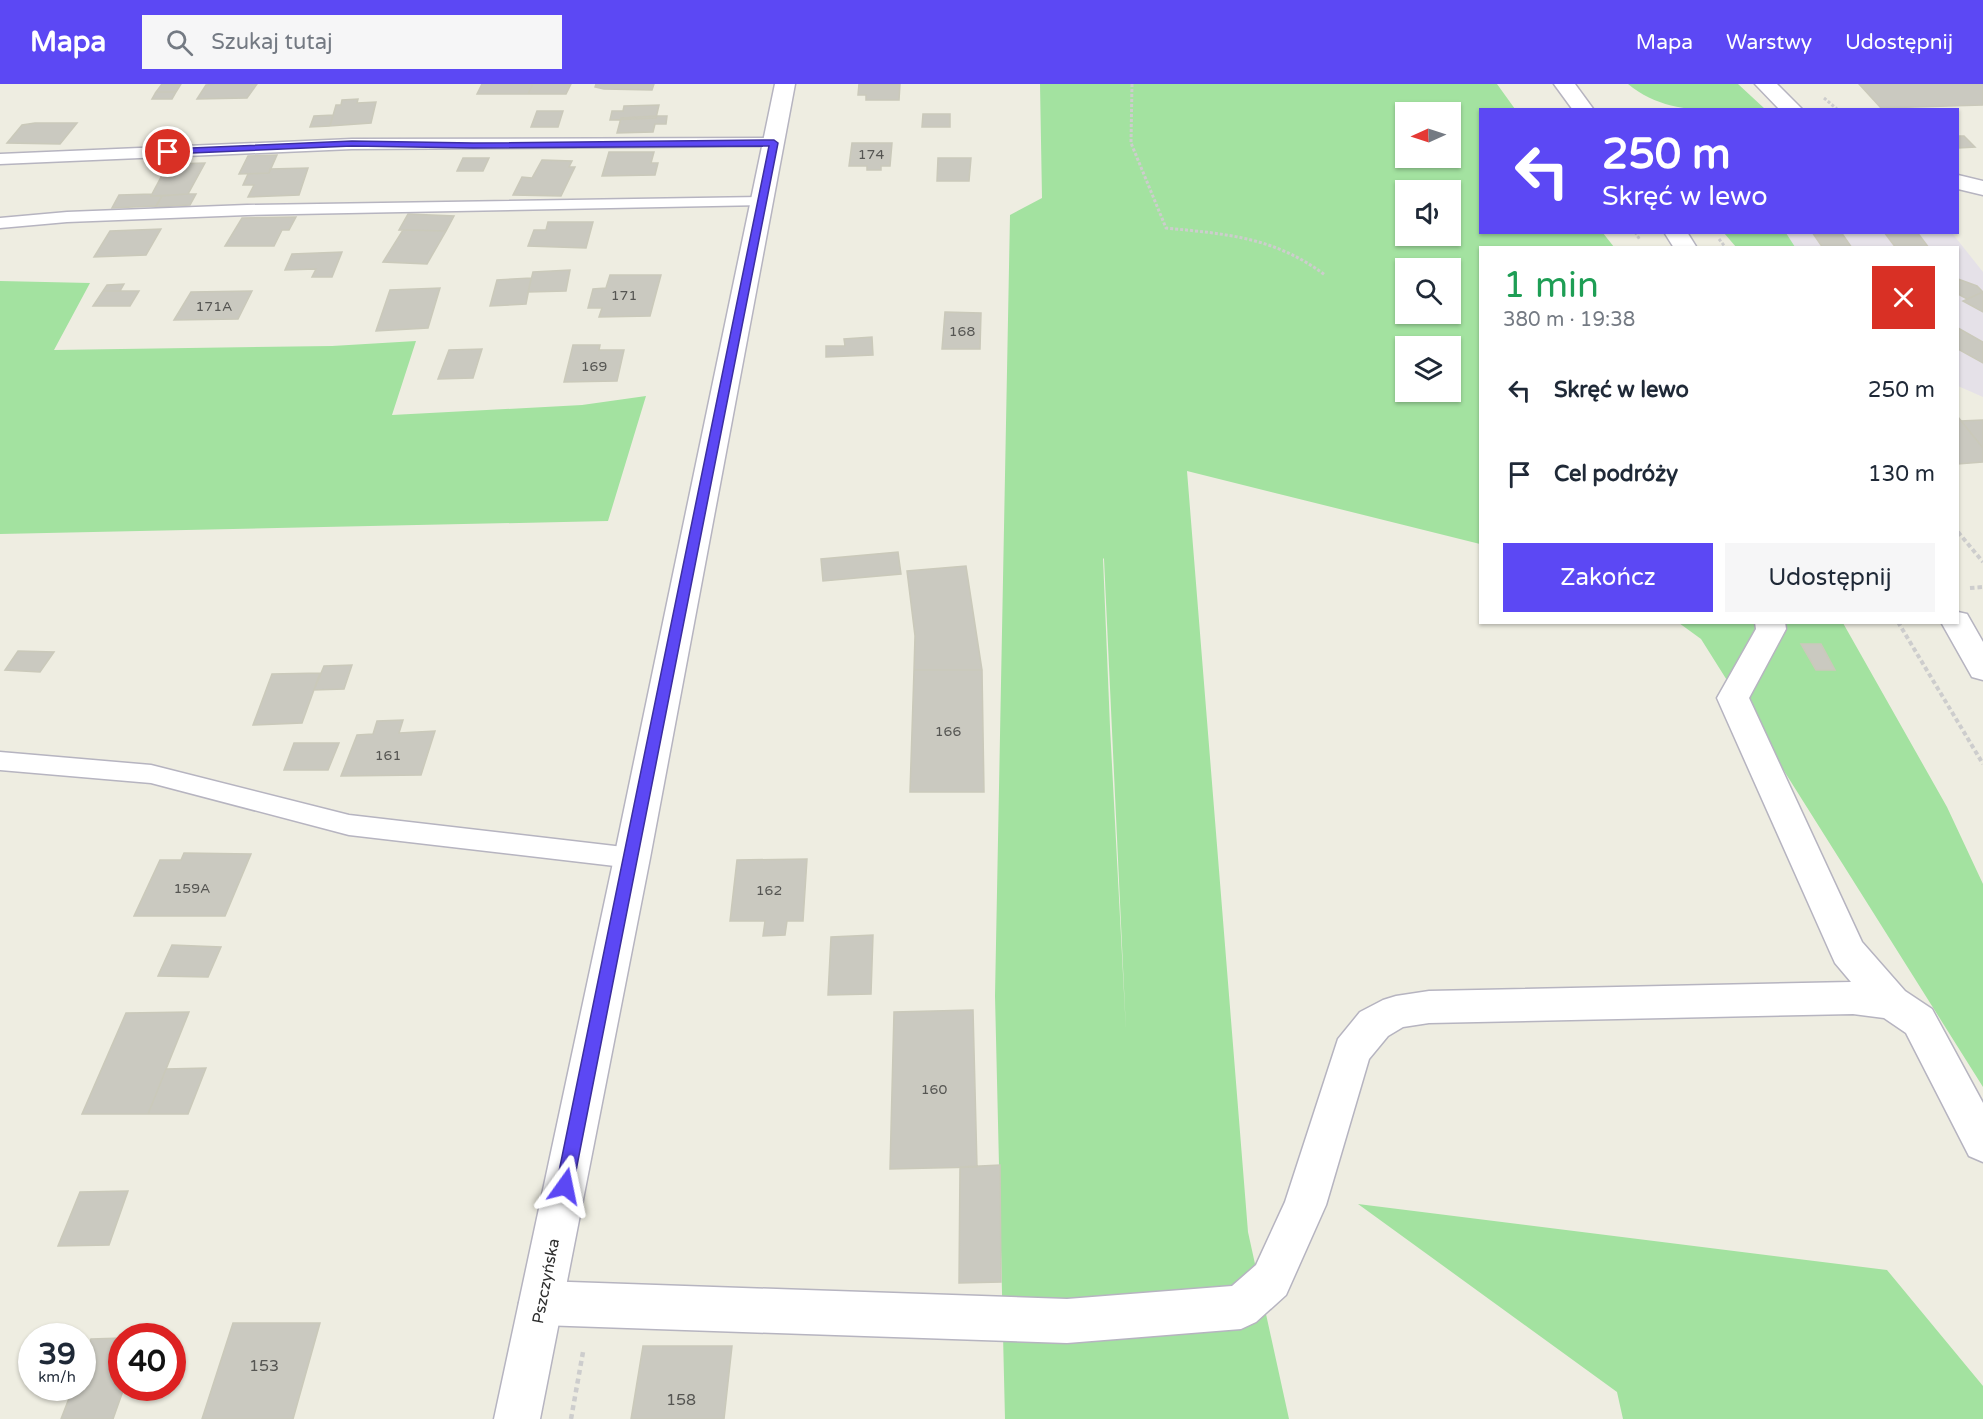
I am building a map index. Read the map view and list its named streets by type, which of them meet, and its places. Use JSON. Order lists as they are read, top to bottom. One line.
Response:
{"streets":{"street":["Pszczyńska"]},"house_numbers":["174","171","171A","168","169","166","161","159A","162","160","153","158"],"north":"left","page":{"header":"Mapa","search":"Szukaj tutaj","nav":["Mapa","Warstwy","Udostępnij"],"turn":["250 m","Skręć w lewo"],"heading":["1 min","380 m · 19:38"],"list":[{"name":"Skręć w lewo","value":"250 m"},{"name":"Cel podróży","value":"130 m"}],"buttons":["Zakończ","Udostępnij"],"speed":"39 km/h","limit":"40"}}
